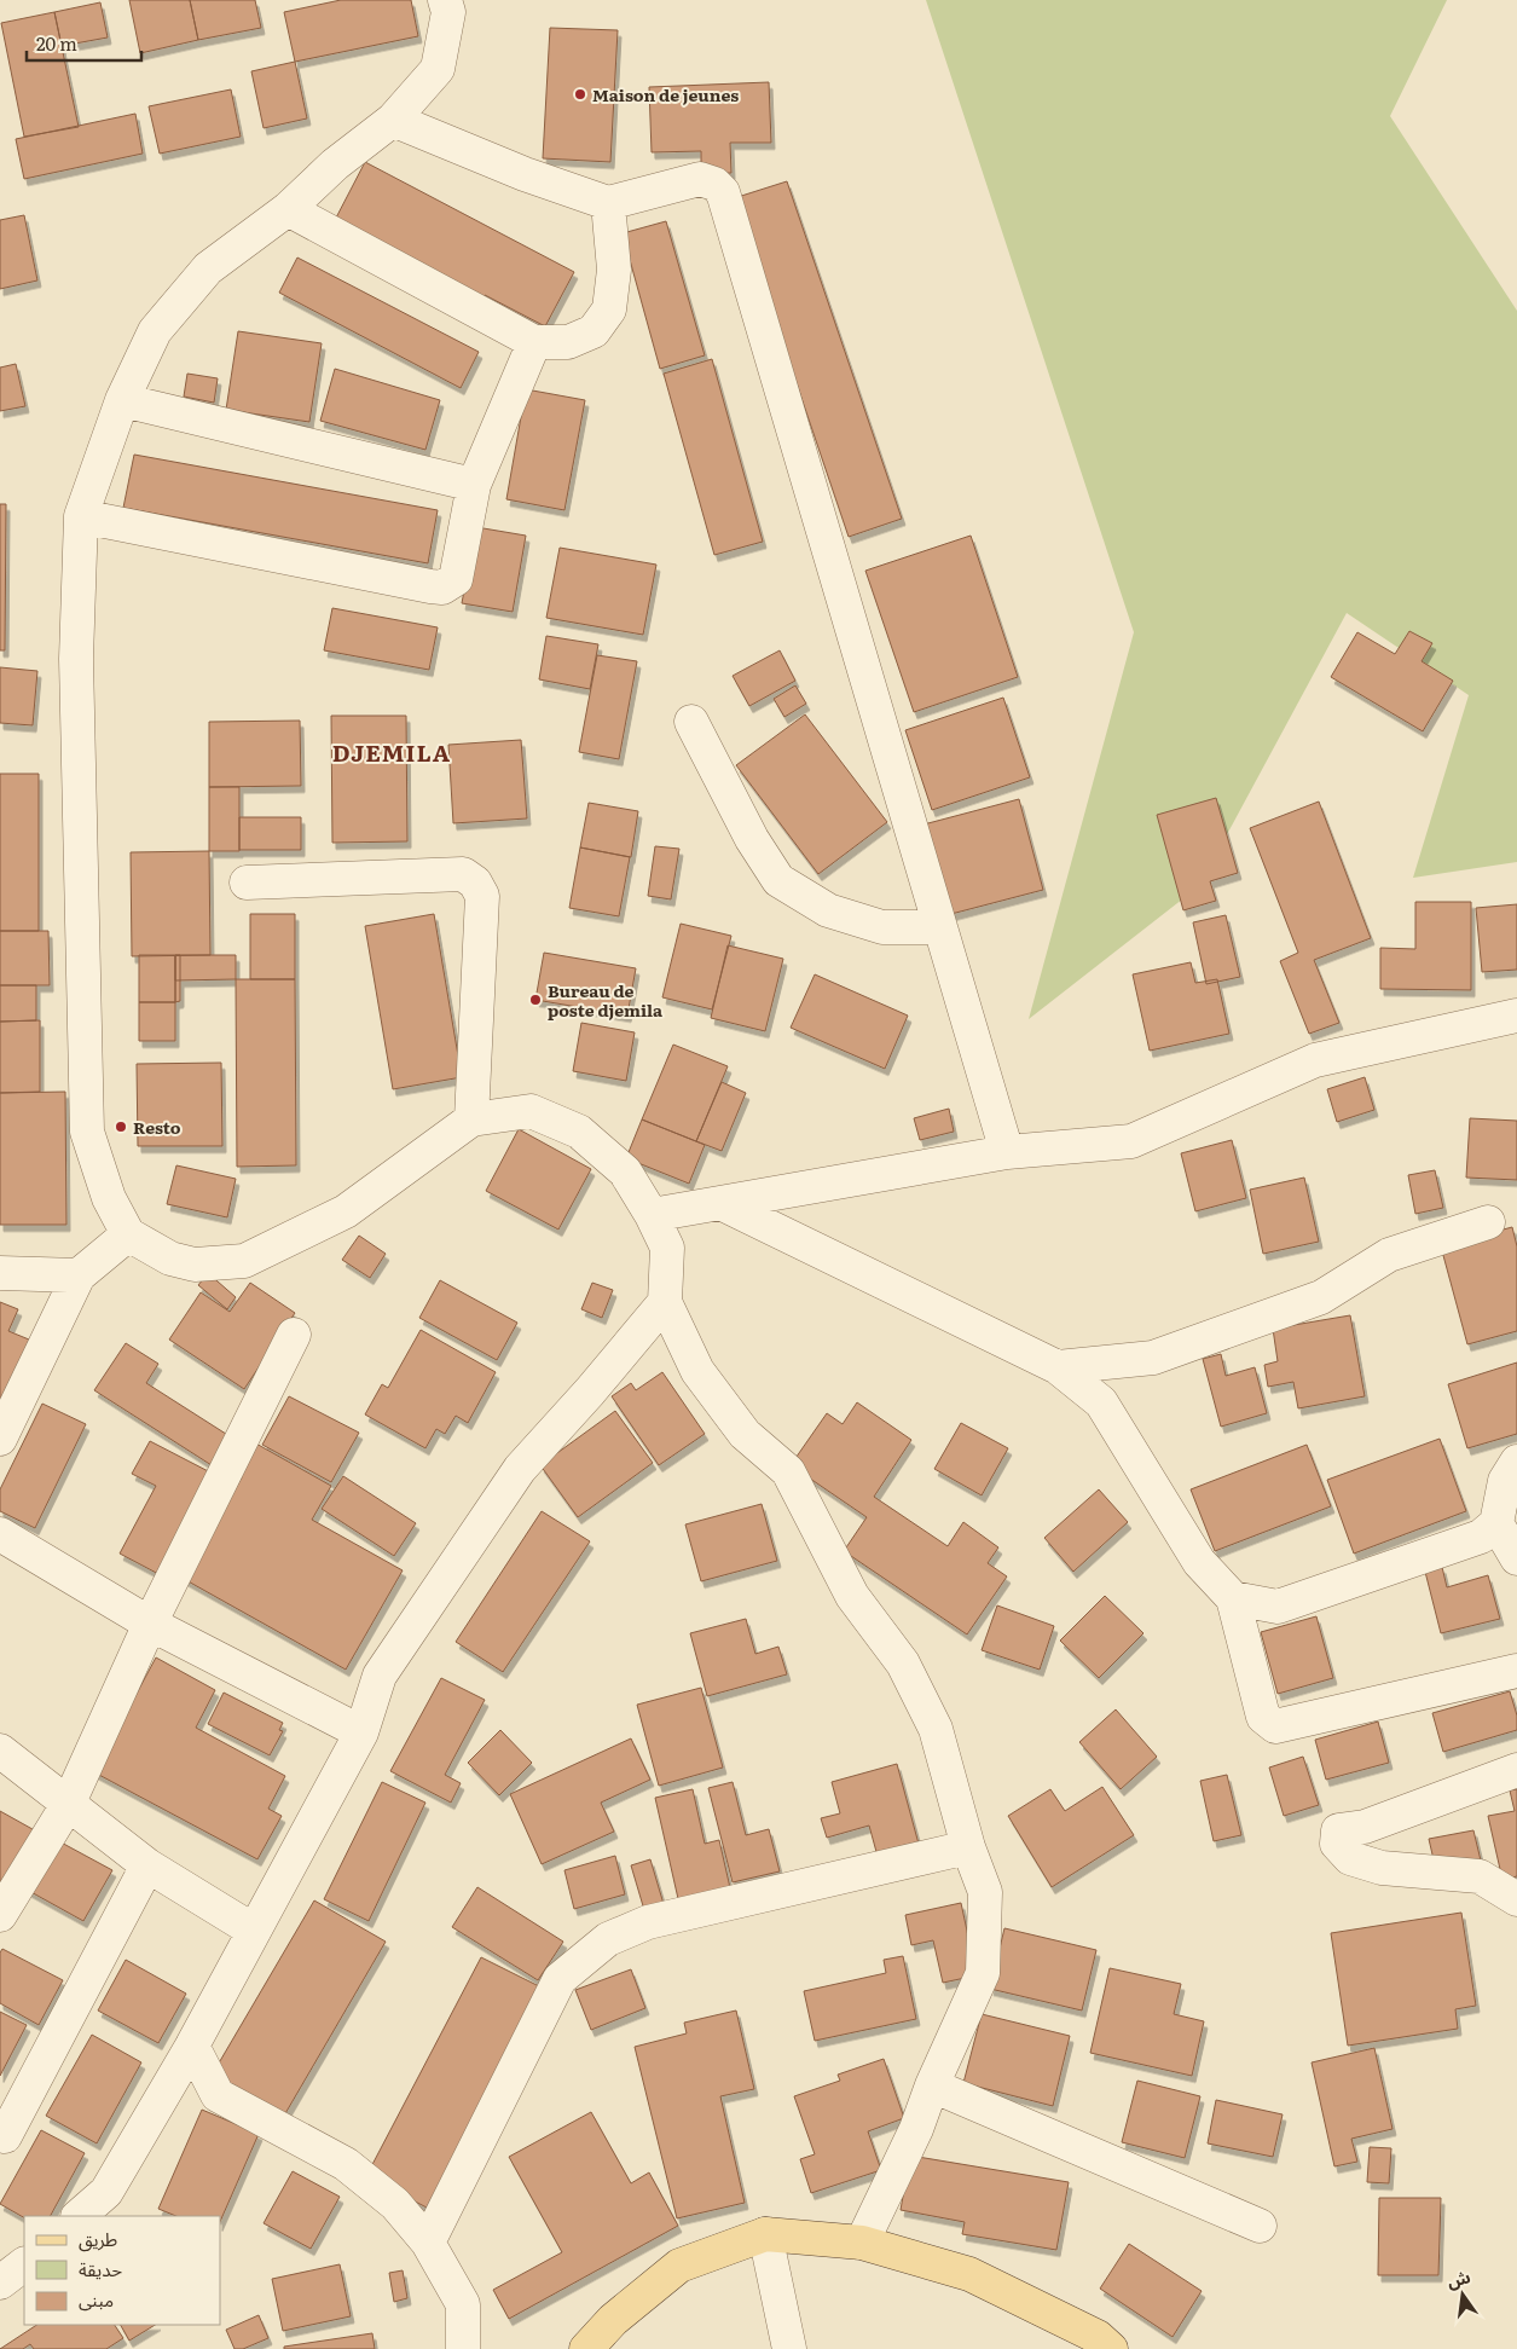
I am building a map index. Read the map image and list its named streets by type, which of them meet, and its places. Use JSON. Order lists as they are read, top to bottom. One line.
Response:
{"districts":["DJEMILA"],"places":["Maison de jeunes","Bureau de poste djemila","Resto"],"legend":["طريق","حديقة","مبنى"],"scale_bar":"20 m","north":"top"}
